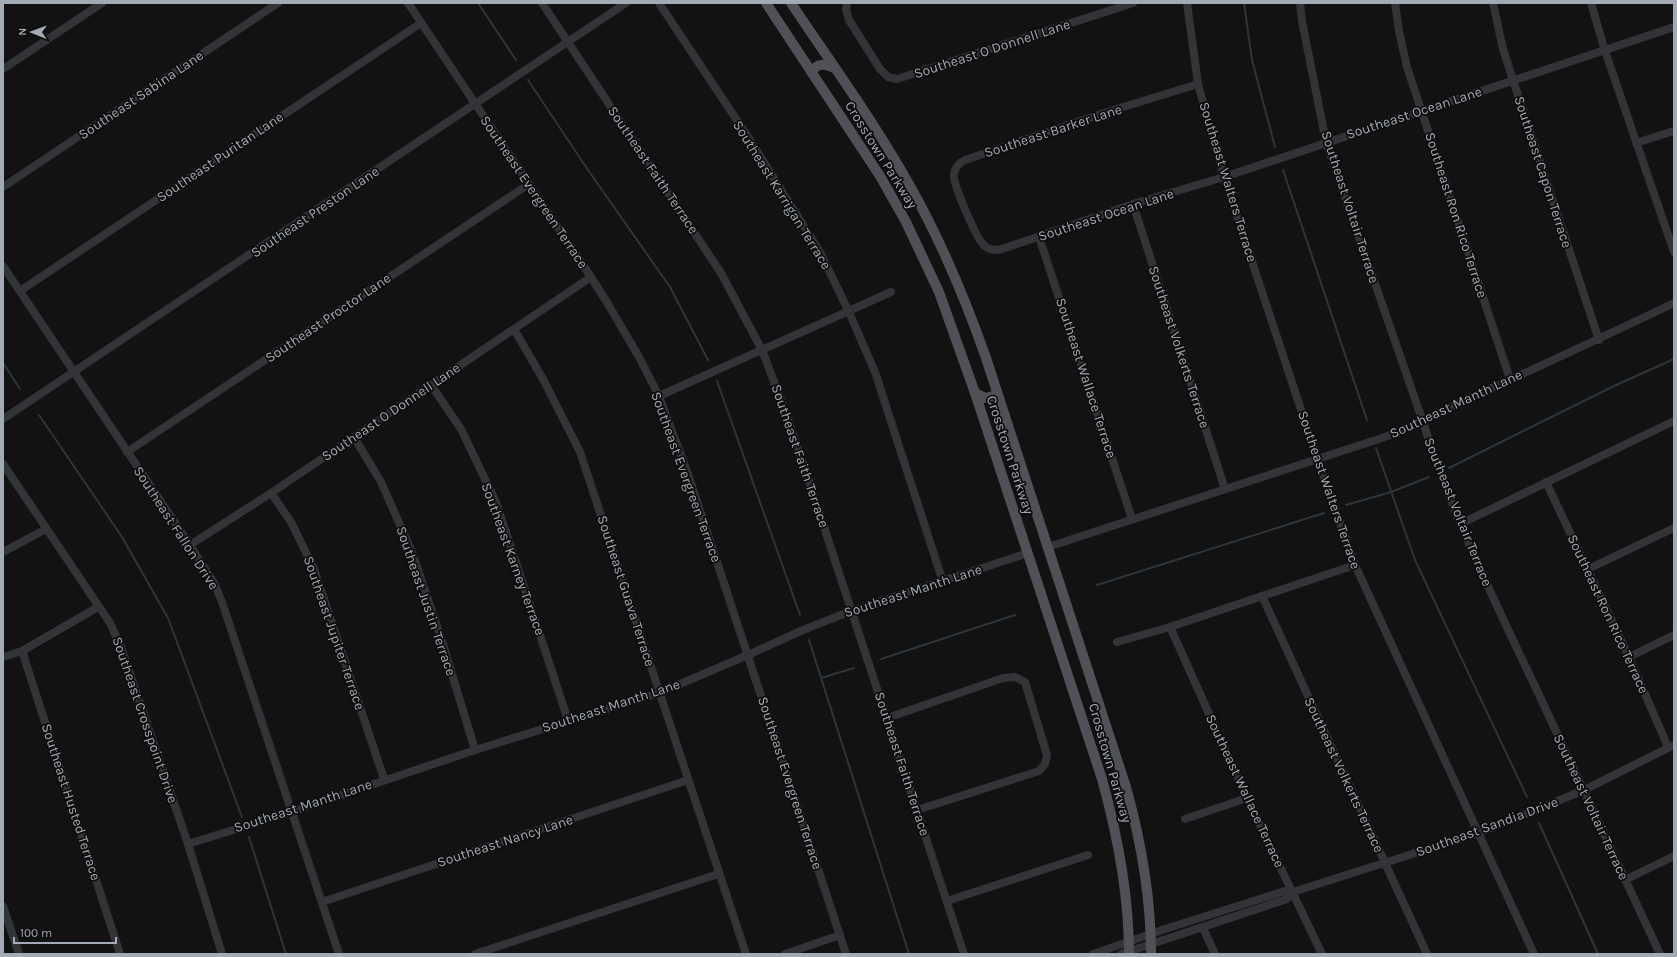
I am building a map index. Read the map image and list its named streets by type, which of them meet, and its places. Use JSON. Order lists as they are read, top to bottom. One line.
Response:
{"streets":{"main road":["Crosstown Parkway"],"street":["Southeast O Donnell Lane","Southeast Sabina Lane","Southeast Ocean Lane","Southeast Barker Lane","Southeast Puritan Lane","Southeast Faith Terrace","Southeast Capon Terrace","Southeast Walters Terrace","Southeast Evergreen Terrace","Southeast Karrigan Terrace","Southeast Voltair Terrace","Southeast Preston Lane","Southeast Ron Rico Terrace","Southeast Proctor Lane","Southeast Volkerts Terrace","Southeast Wallace Terrace","Southeast Manth Lane","Southeast Fallon Drive","Southeast Karney Terrace","Southeast Guava Terrace","Southeast Justin Terrace","Southeast Jupiter Terrace","Southeast Crosspoint Drive","Southeast Husted Terrace","Southeast Sandia Drive","Southeast Nancy Lane"]},"crossings":[["Southeast O Donnell Lane","Southeast Evergreen Terrace"],["Southeast O Donnell Lane","Southeast Fallon Drive"],["Southeast O Donnell Lane","Southeast Karney Terrace"],["Southeast O Donnell Lane","Southeast Guava Terrace"],["Southeast O Donnell Lane","Southeast Justin Terrace"],["Southeast O Donnell Lane","Southeast Jupiter Terrace"],["Southeast Ocean Lane","Southeast Barker Lane"],["Southeast Ocean Lane","Southeast Capon Terrace"],["Southeast Ocean Lane","Southeast Walters Terrace"],["Southeast Ocean Lane","Southeast Voltair Terrace"],["Southeast Ocean Lane","Southeast Ron Rico Terrace"],["Southeast Ocean Lane","Southeast Volkerts Terrace"],["Southeast Ocean Lane","Southeast Wallace Terrace"],["Southeast Barker Lane","Southeast Walters Terrace"],["Crosstown Parkway","Southeast Manth Lane"],["Crosstown Parkway","Southeast Sandia Drive"],["Southeast Puritan Lane","Southeast Evergreen Terrace"],["Southeast Puritan Lane","Southeast Fallon Drive"],["Southeast Faith Terrace","Southeast Preston Lane"],["Southeast Faith Terrace","Southeast Manth Lane"],["Southeast Capon Terrace","Southeast Manth Lane"],["Southeast Walters Terrace","Southeast Manth Lane"],["Southeast Walters Terrace","Southeast Sandia Drive"],["Southeast Evergreen Terrace","Southeast Preston Lane"],["Southeast Evergreen Terrace","Southeast Proctor Lane"],["Southeast Evergreen Terrace","Southeast Manth Lane"],["Southeast Karrigan Terrace","Southeast Manth Lane"],["Southeast Voltair Terrace","Southeast Manth Lane"],["Southeast Voltair Terrace","Southeast Sandia Drive"],["Southeast Preston Lane","Southeast Fallon Drive"],["Southeast Ron Rico Terrace","Southeast Manth Lane"],["Southeast Ron Rico Terrace","Southeast Sandia Drive"],["Southeast Proctor Lane","Southeast Fallon Drive"],["Southeast Volkerts Terrace","Southeast Manth Lane"],["Southeast Volkerts Terrace","Southeast Sandia Drive"],["Southeast Wallace Terrace","Southeast Manth Lane"],["Southeast Wallace Terrace","Southeast Sandia Drive"],["Southeast Manth Lane","Southeast Fallon Drive"],["Southeast Manth Lane","Southeast Karney Terrace"],["Southeast Manth Lane","Southeast Guava Terrace"],["Southeast Manth Lane","Southeast Justin Terrace"],["Southeast Manth Lane","Southeast Jupiter Terrace"],["Southeast Manth Lane","Southeast Crosspoint Drive"],["Southeast Fallon Drive","Southeast Nancy Lane"],["Southeast Guava Terrace","Southeast Nancy Lane"]],"scale_bar":"100 m","north":"left"}
